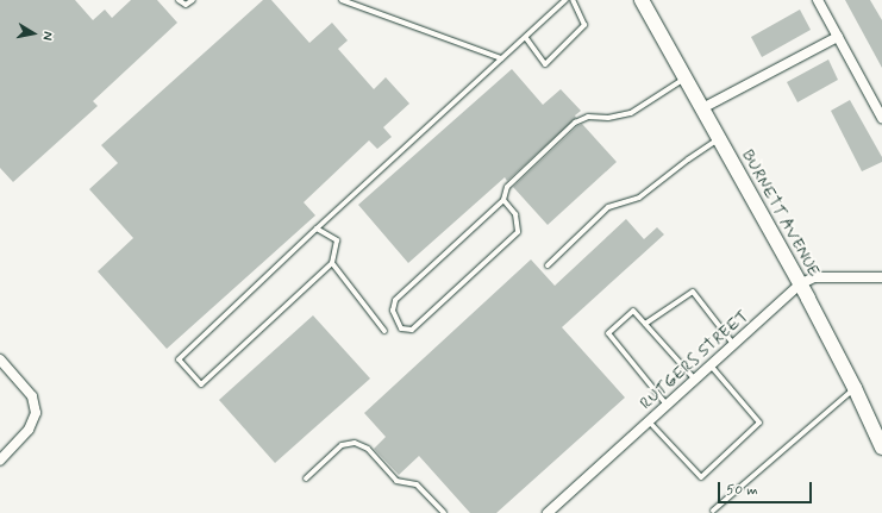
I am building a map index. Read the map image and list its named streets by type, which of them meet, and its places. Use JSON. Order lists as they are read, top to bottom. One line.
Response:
{"streets":{"street":["BURNETT AVENUE","RUTGERS STREET"]},"crossings":[["BURNETT AVENUE","RUTGERS STREET"]],"scale_bar":"50 m","north":"right"}
